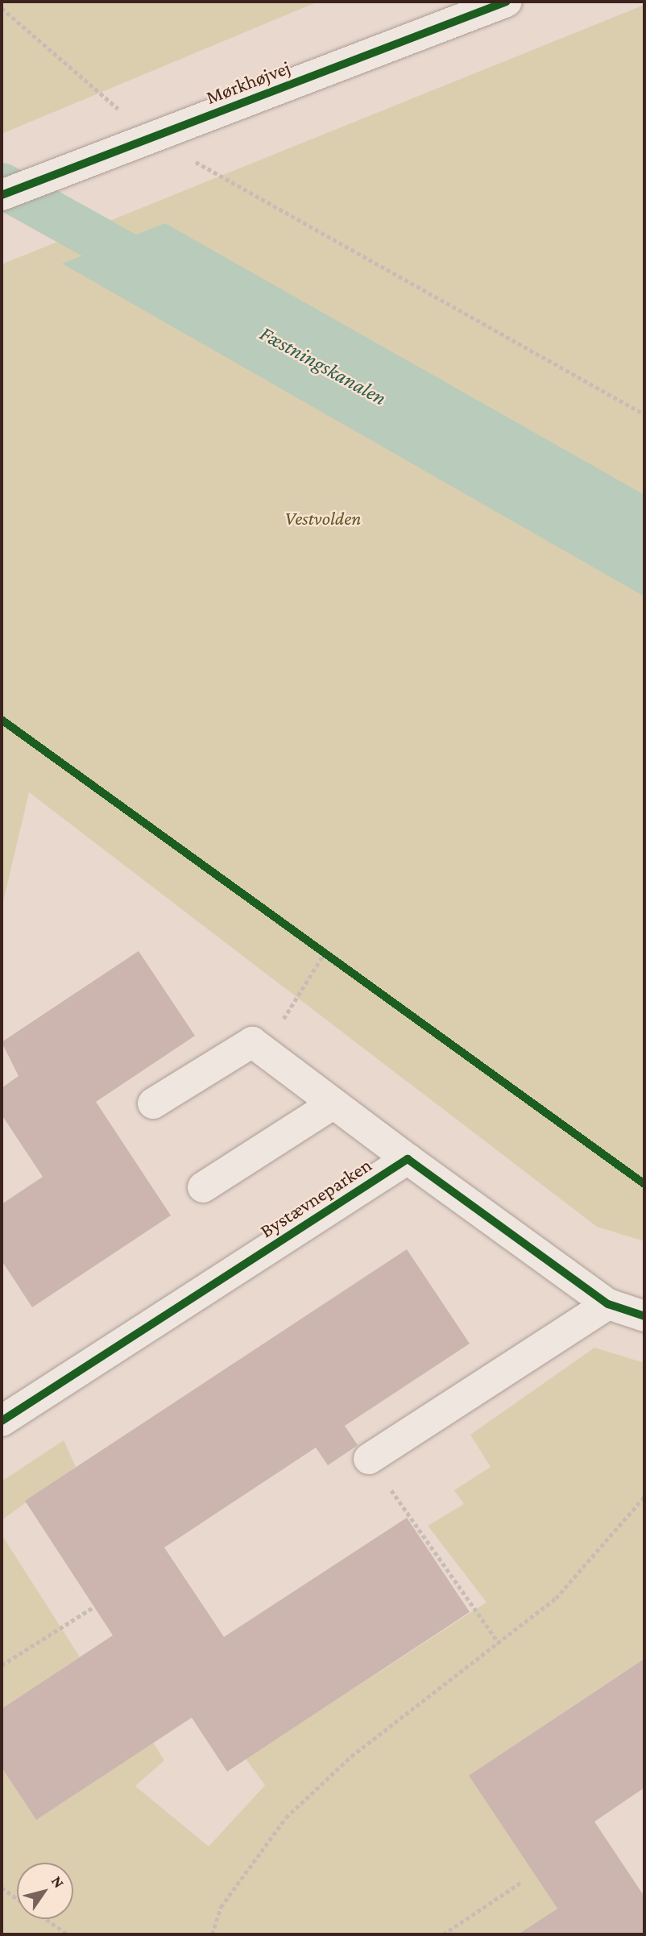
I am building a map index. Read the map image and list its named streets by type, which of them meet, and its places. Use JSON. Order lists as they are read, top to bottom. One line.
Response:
{"streets":{"street":["Mørkhøjvej","Bystævneparken"]},"water":["Fæstningskanalen"],"parks":["Vestvolden"],"north":"top right"}
